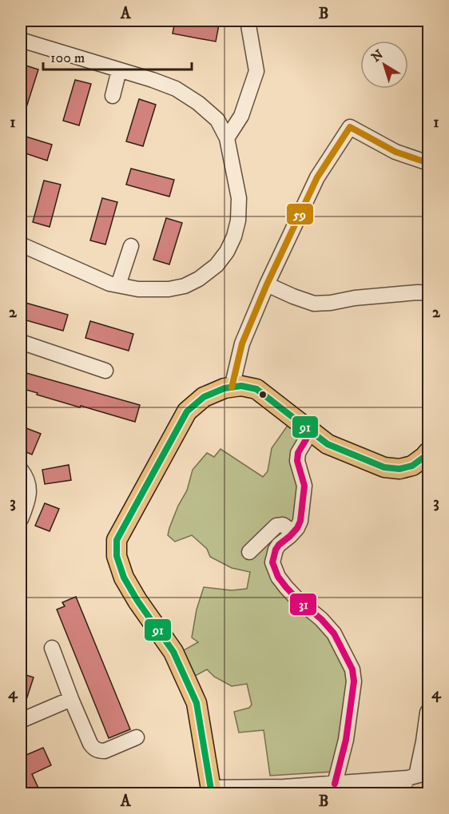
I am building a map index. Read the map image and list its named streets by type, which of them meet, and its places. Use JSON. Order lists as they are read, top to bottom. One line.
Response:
{"lines":["transit line 59","transit line 91","transit line 31"],"scale_bar":"100 m","north":"top left","grid":{"columns":["A","B"],"rows":["1","2","3","4"]}}
